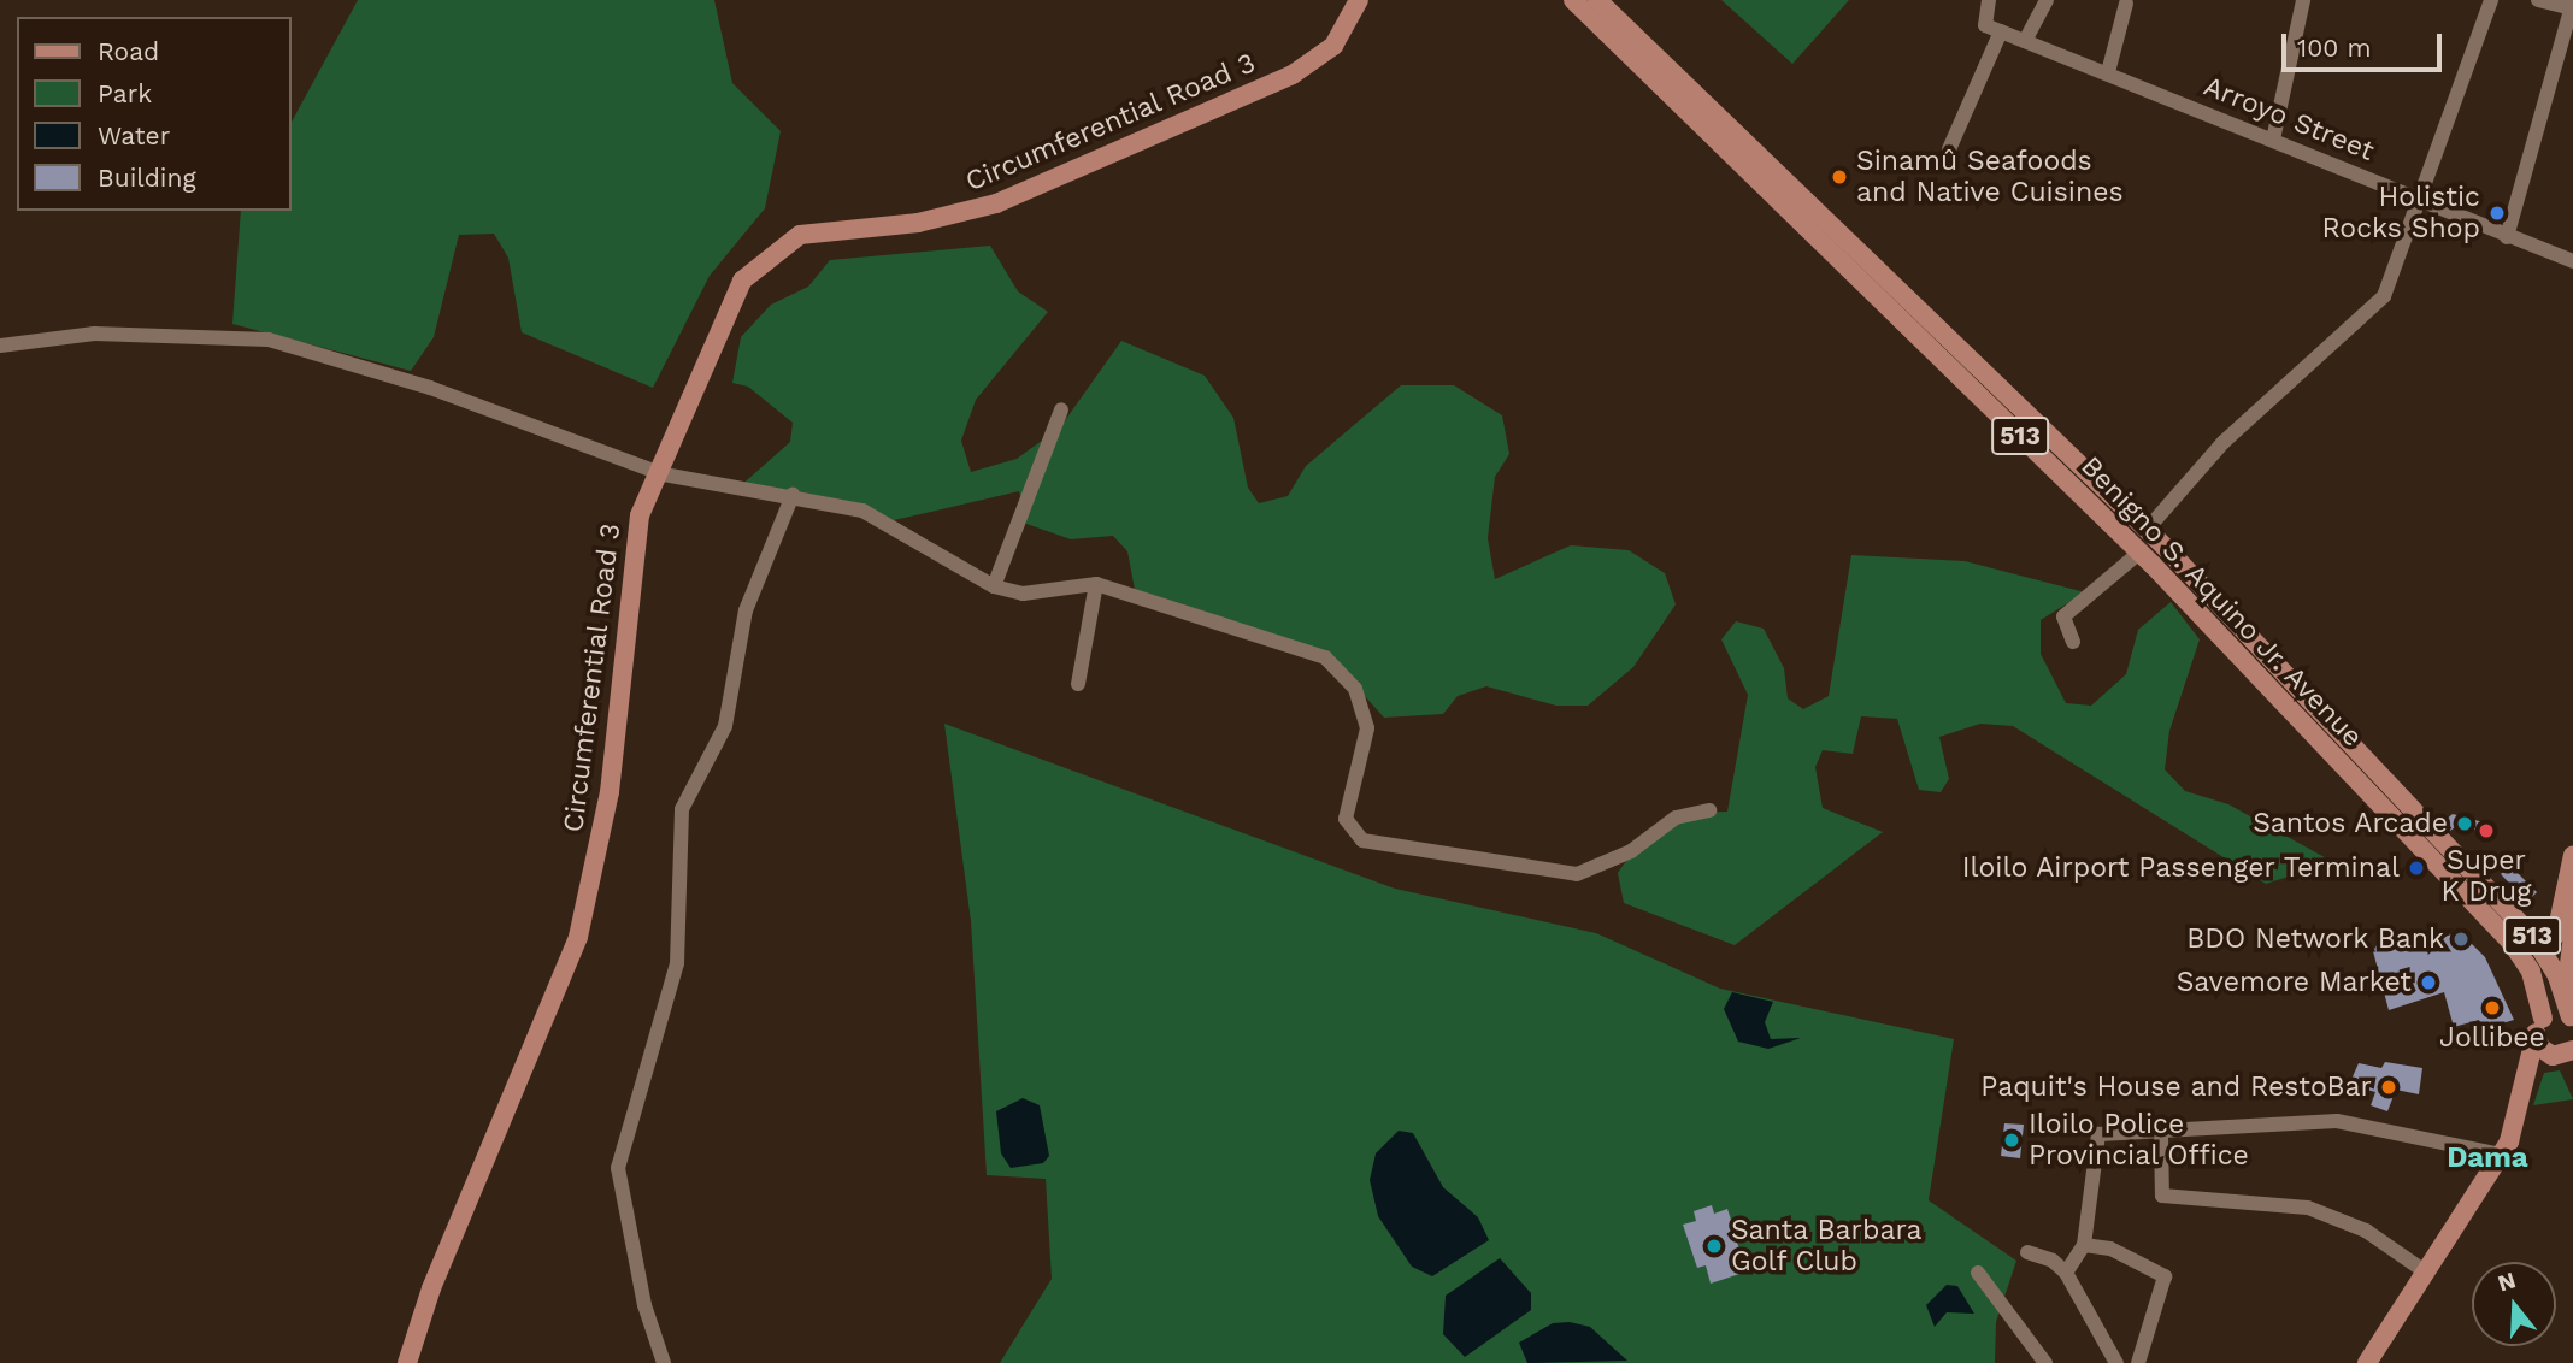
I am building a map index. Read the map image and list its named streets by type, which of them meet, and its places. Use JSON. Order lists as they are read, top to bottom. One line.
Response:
{"streets":{"main road":["Circumferential Road 3","513","Benigno S. Aquino Jr. Avenue"],"street":["Arroyo Street"]},"districts":["Dama"],"places":["Sinamû Seafoods and Native Cuisines","Holistic Rocks Shop","Santos Arcade","Super K Drug","Iloilo Airport Passenger Terminal","BDO Network Bank","Savemore Market","Jollibee","Paquit's House and RestoBar","Iloilo Police Provincial Office","Santa Barbara Golf Club"],"legend":["Road","Park","Water","Building"],"scale_bar":"100 m","north":"top"}
